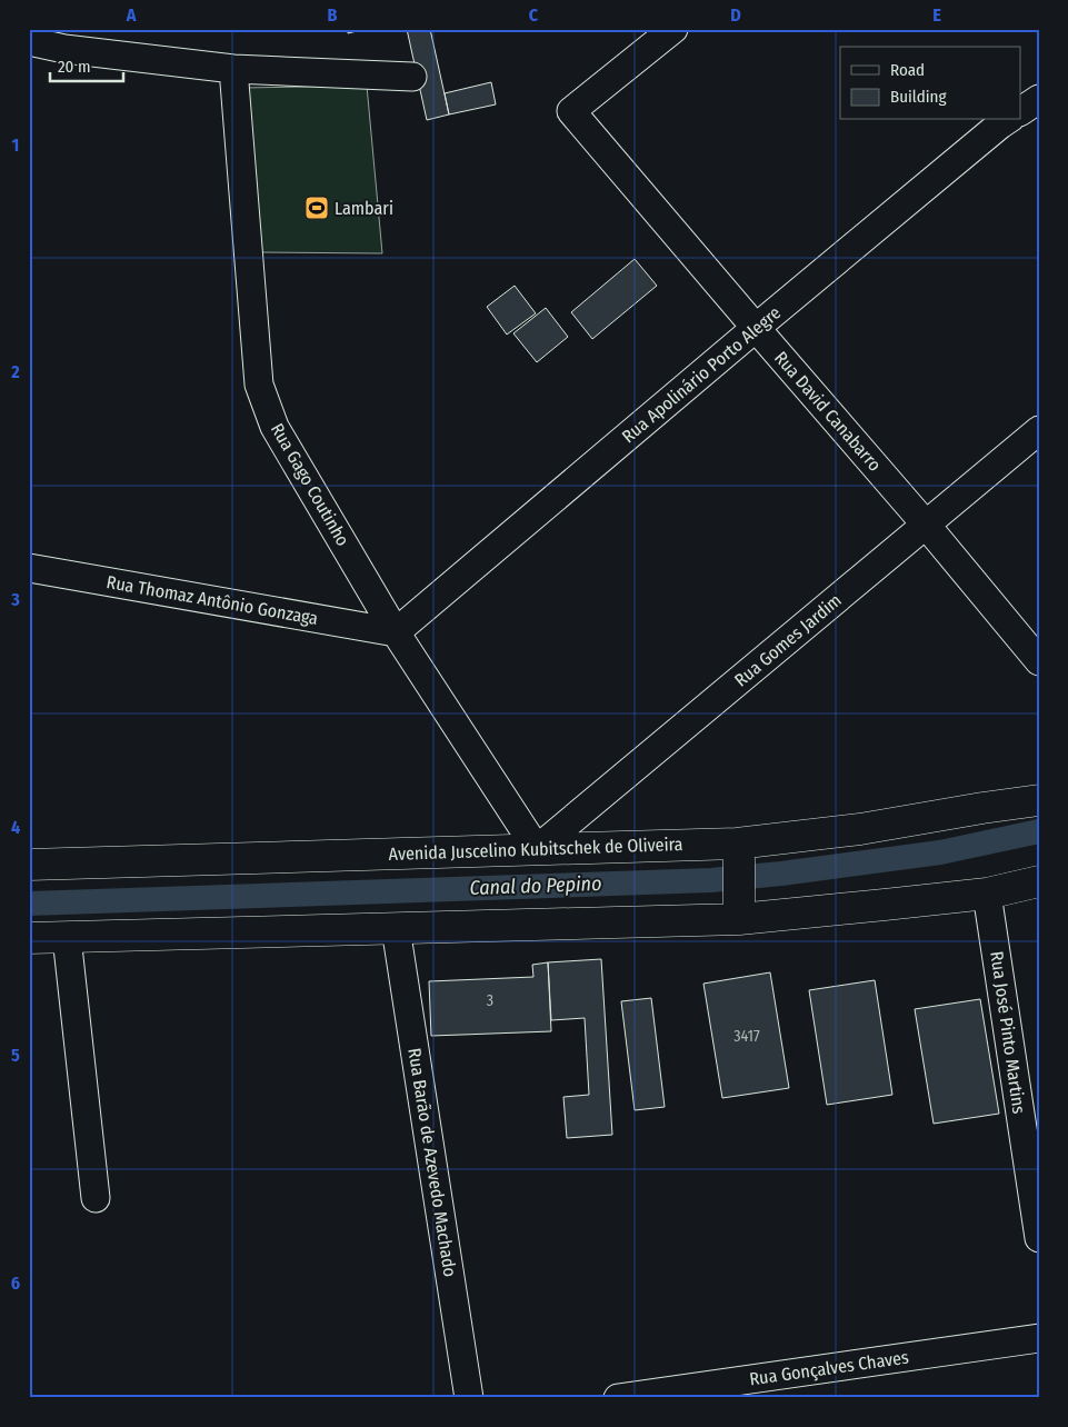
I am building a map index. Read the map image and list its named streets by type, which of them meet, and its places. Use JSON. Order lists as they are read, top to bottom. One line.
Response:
{"streets":{"main road":["Avenida Juscelino Kubitschek de Oliveira"],"street":["Rua Apolinário Porto Alegre","Rua David Canabarro","Rua Gago Coutinho","Rua Thomaz Antônio Gonzaga","Rua Gomes Jardim","Rua José Pinto Martins","Rua Barão de Azevedo Machado","Rua Gonçalves Chaves"]},"crossings":[["Rua Apolinário Porto Alegre","Rua David Canabarro"],["Rua Apolinário Porto Alegre","Rua Gago Coutinho"],["Rua Apolinário Porto Alegre","Rua Thomaz Antônio Gonzaga"],["Rua David Canabarro","Rua Gomes Jardim"],["Rua Gago Coutinho","Rua Thomaz Antônio Gonzaga"],["Rua Gago Coutinho","Rua Gomes Jardim"],["Rua Gago Coutinho","Avenida Juscelino Kubitschek de Oliveira"],["Rua Gomes Jardim","Avenida Juscelino Kubitschek de Oliveira"]],"water":["Canal do Pepino"],"places":{"sports":["Lambari"]},"house_numbers":["3","3417"],"legend":["Road","Building"],"scale_bar":"20 m","grid":{"columns":["A","B","C","D","E"],"rows":["1","2","3","4","5","6"]}}
